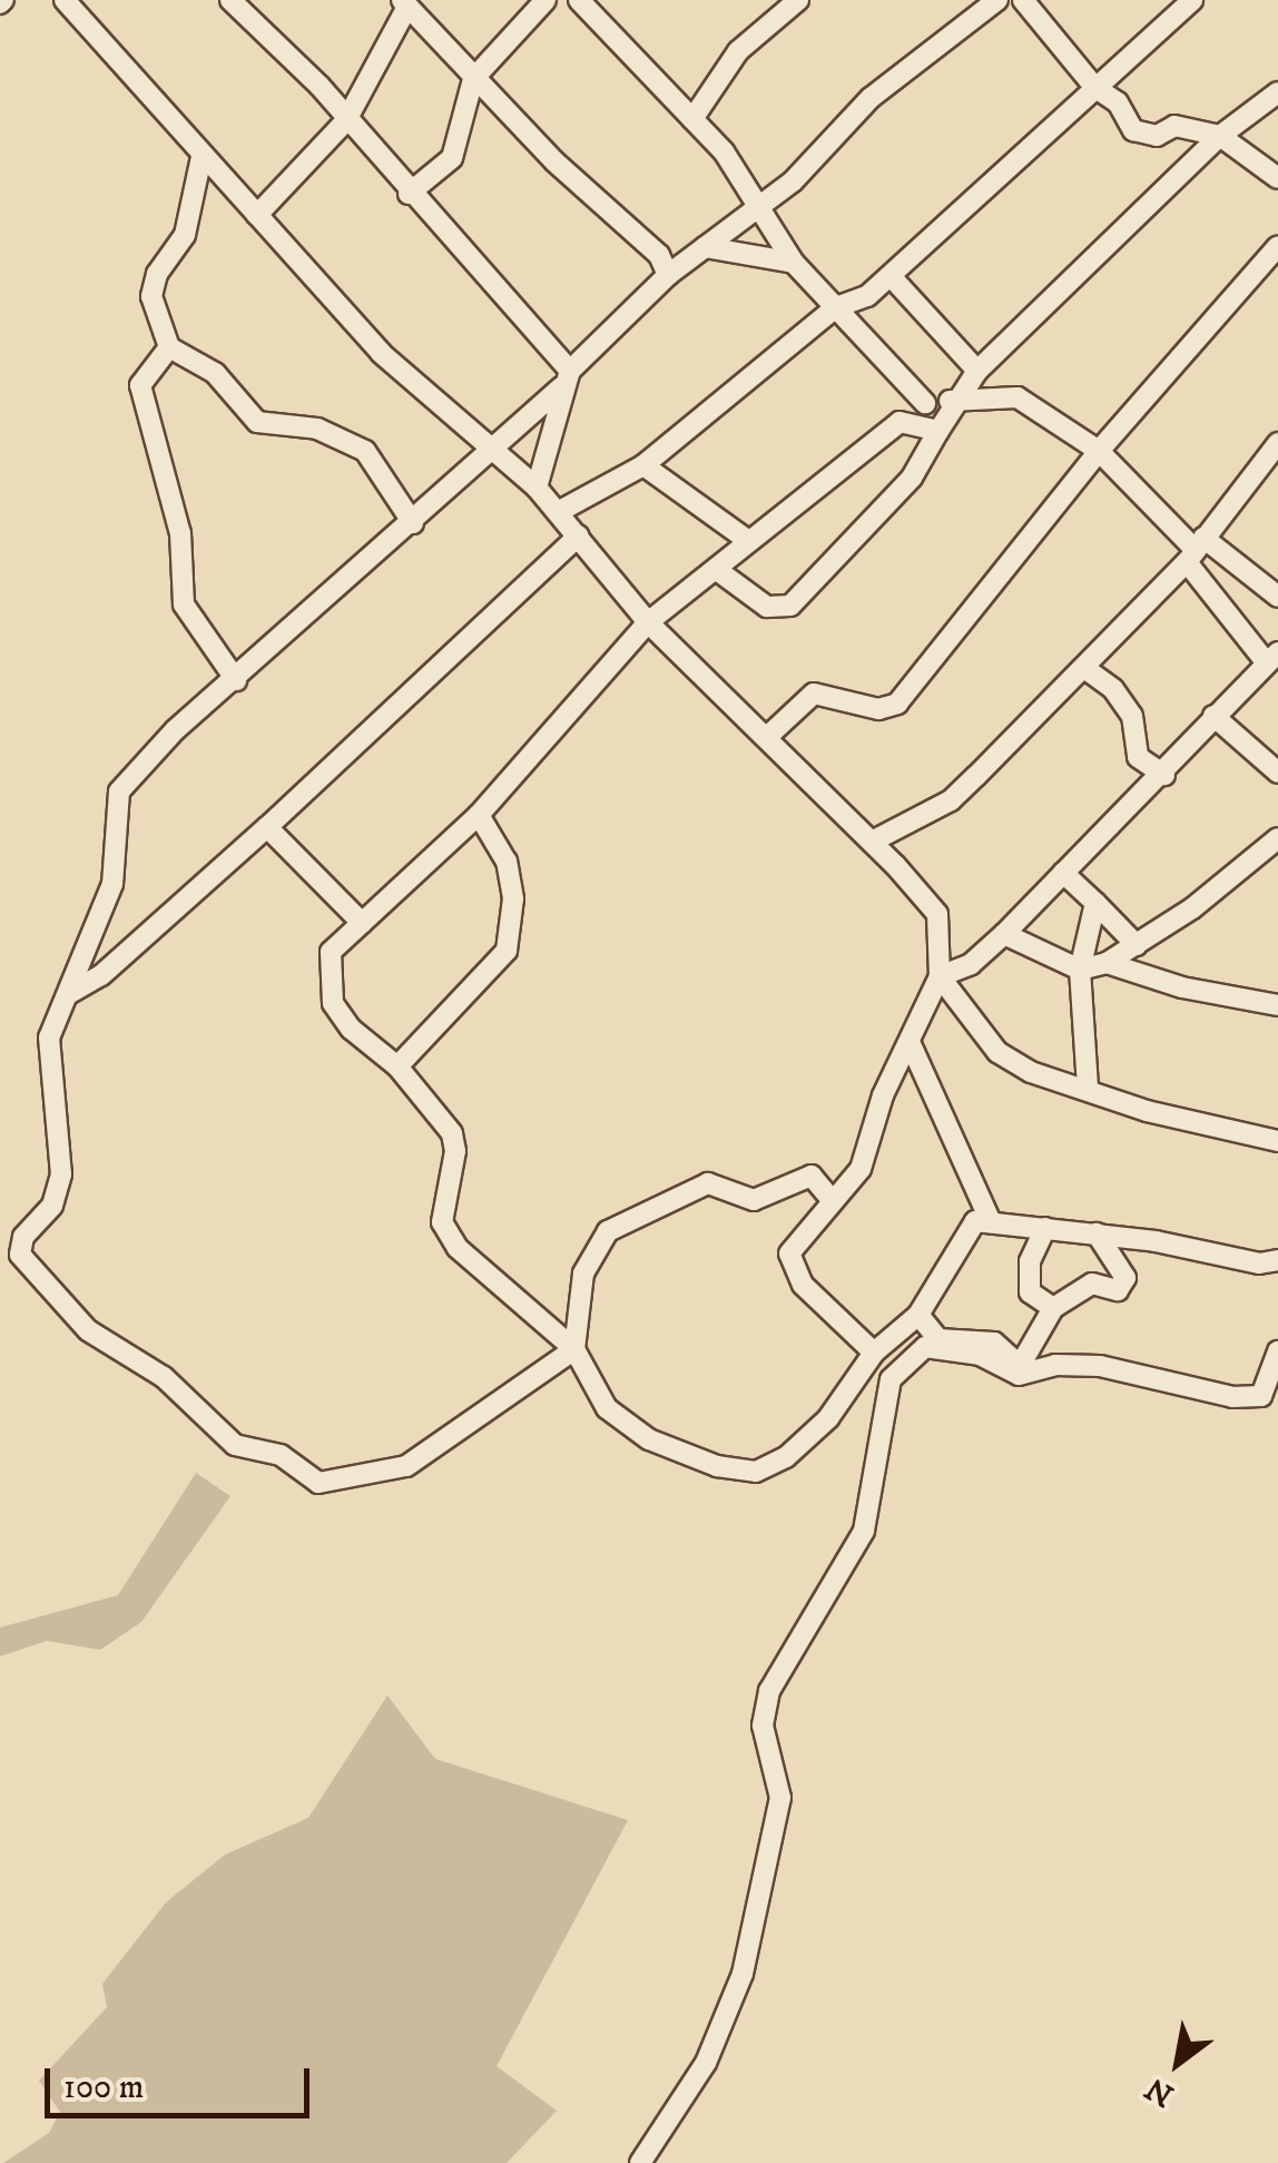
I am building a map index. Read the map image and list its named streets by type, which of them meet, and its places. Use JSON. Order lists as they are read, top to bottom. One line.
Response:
{"scale_bar":"100 m","north":"bottom left"}
